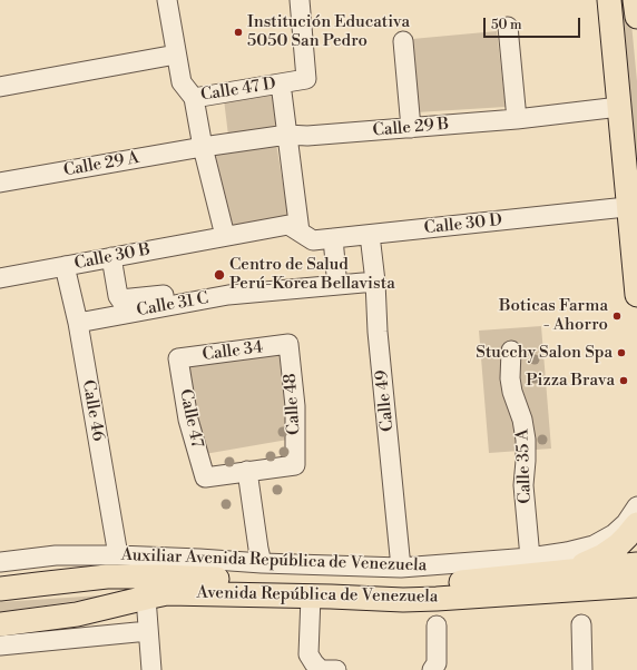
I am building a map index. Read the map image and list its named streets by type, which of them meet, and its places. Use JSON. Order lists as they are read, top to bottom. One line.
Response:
{"streets":{"main road":["Avenida República de Venezuela"],"street":["Calle 47 D","Calle 29 B","Calle 29 A","Calle 30 D","Calle 30 B","Calle 31 C","Calle 34","Calle 49","Calle 48","Calle 46","Calle 47","Calle 35 A","Auxiliar Avenida República de Venezuela"]},"crossings":[["Calle 29 B","Calle 29 A"],["Calle 30 D","Calle 30 B"],["Calle 30 D","Calle 49"],["Calle 30 B","Calle 46"],["Calle 31 C","Calle 49"],["Calle 31 C","Calle 46"],["Calle 34","Calle 48"],["Calle 34","Calle 47"],["Calle 49","Auxiliar Avenida República de Venezuela"],["Calle 48","Calle 47"],["Calle 46","Auxiliar Avenida República de Venezuela"],["Calle 35 A","Auxiliar Avenida República de Venezuela"]],"places":["Institución Educativa 5050 San Pedro","Centro de Salud Perú-Korea Bellavista","Boticas Farma - Ahorro","Stucchy Salon Spa","Pizza Brava"],"scale_bar":"50 m"}
